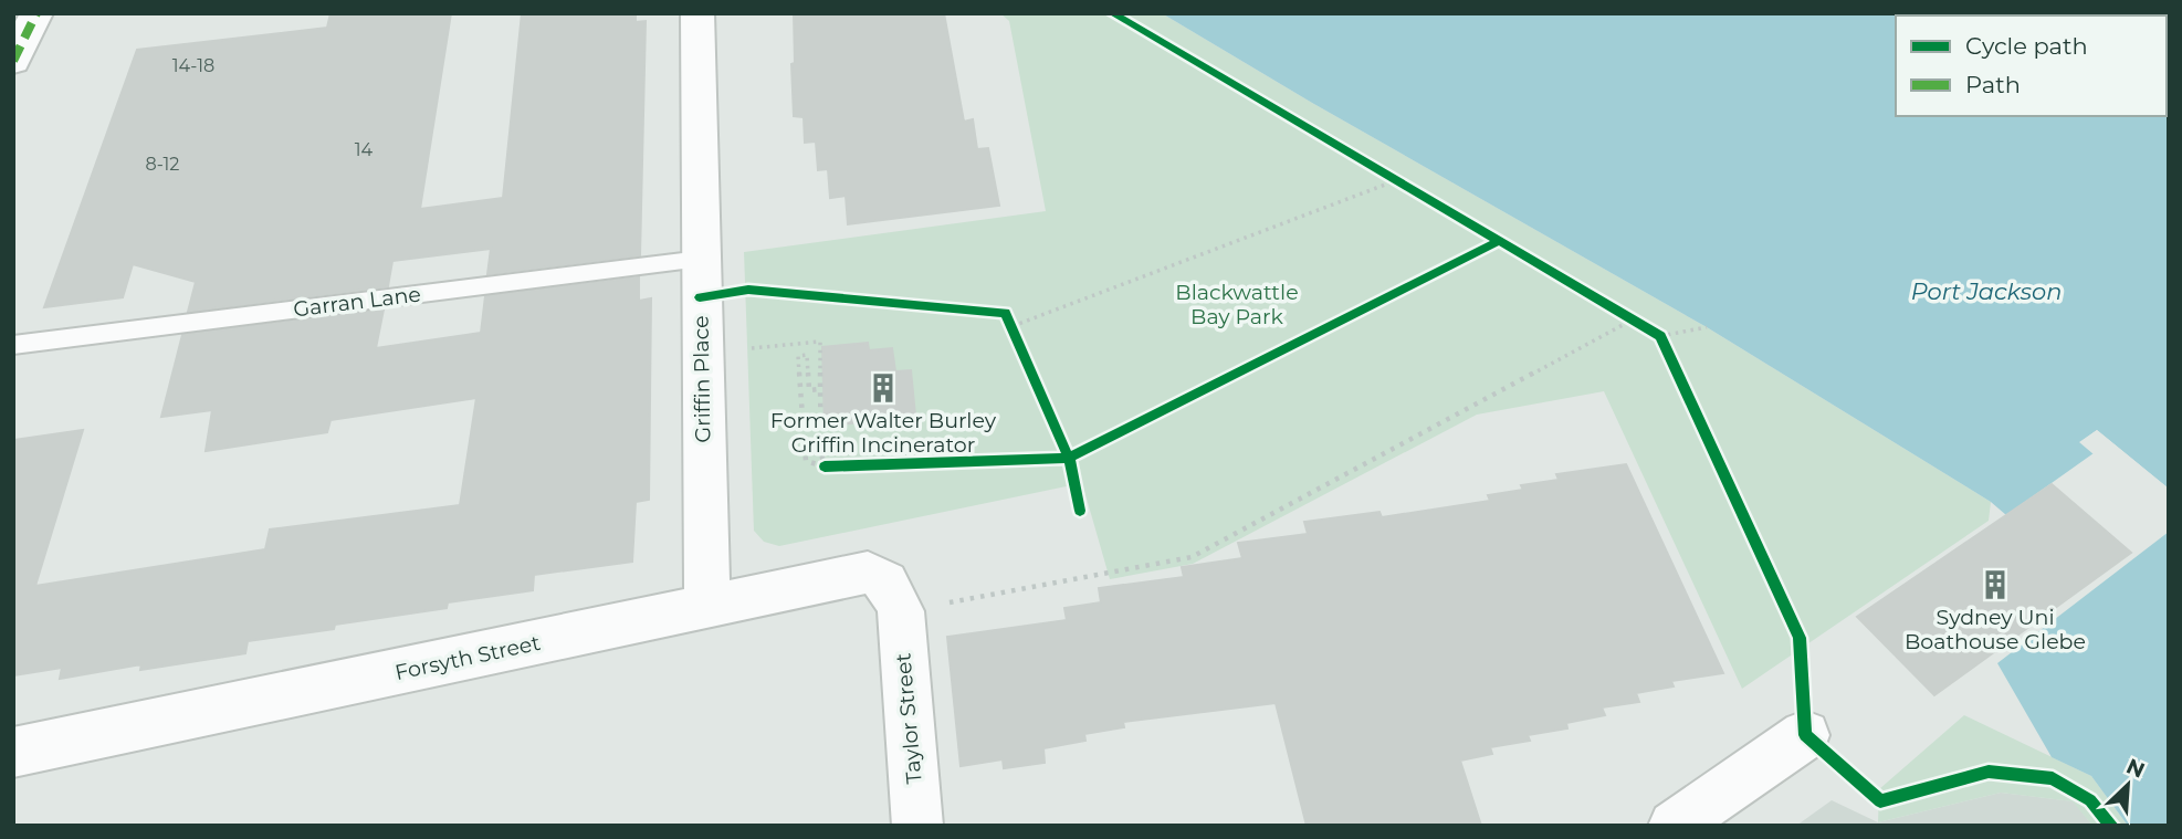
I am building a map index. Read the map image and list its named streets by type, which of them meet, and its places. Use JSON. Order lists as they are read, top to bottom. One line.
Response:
{"streets":{"street":["Griffin Place","Forsyth Street","Taylor Street"],"lane":["Garran Lane"]},"crossings":[["Garran Lane","Griffin Place"],["Griffin Place","Forsyth Street"],["Forsyth Street","Taylor Street"]],"water":["Port Jackson"],"parks":["Blackwattle Bay Park"],"places":{"building":["Former Walter Burley Griffin Incinerator","Sydney Uni Boathouse Glebe"]},"house_numbers":["14-18","14","8-12"],"legend":["Cycle path","Path"],"north":"top right"}
